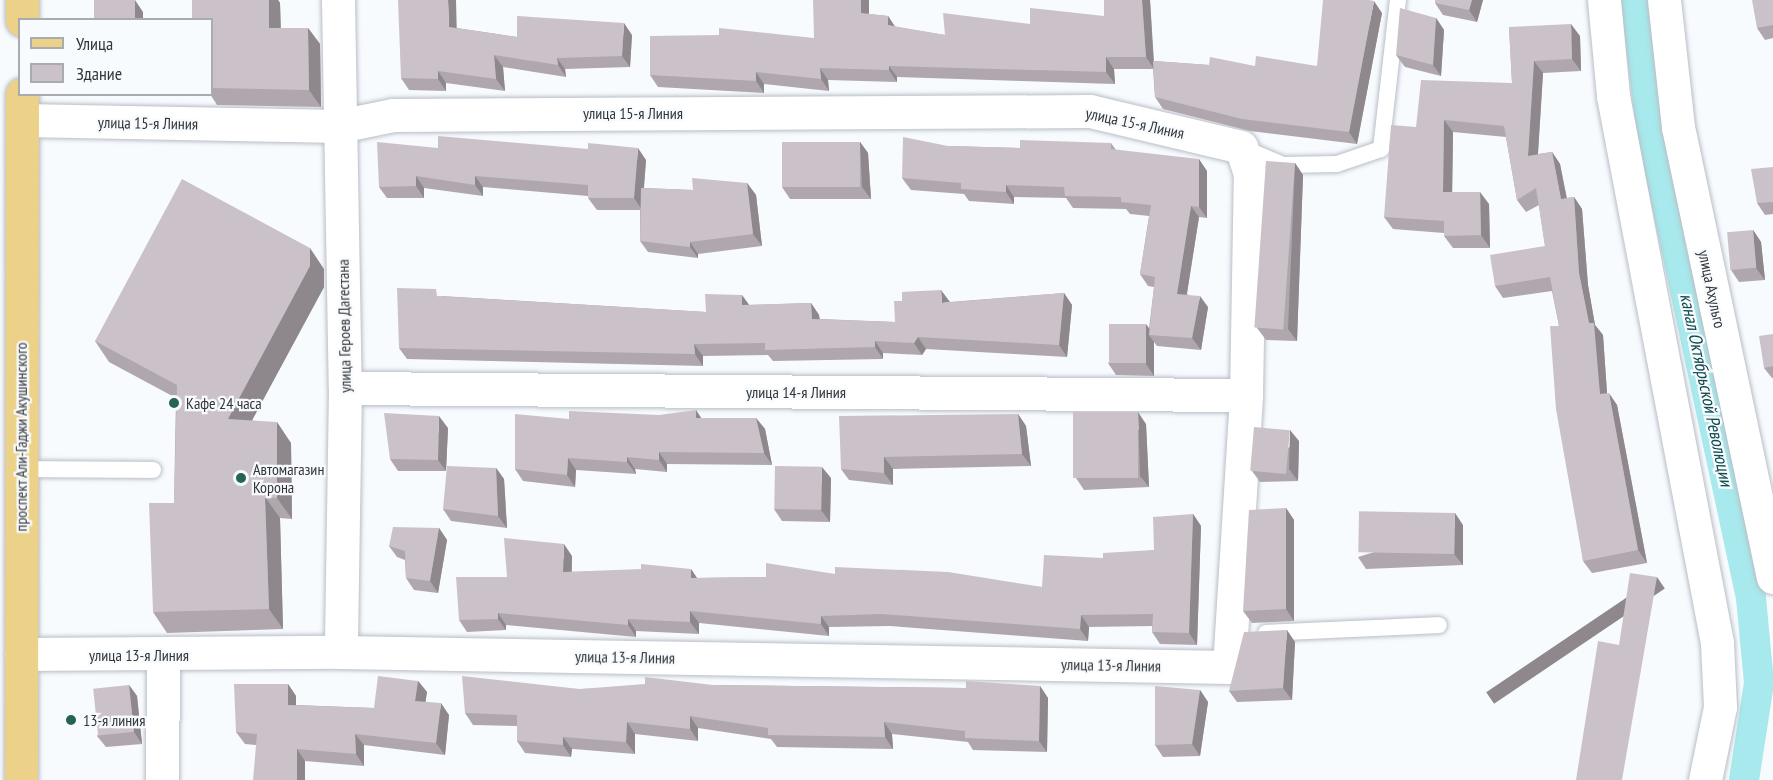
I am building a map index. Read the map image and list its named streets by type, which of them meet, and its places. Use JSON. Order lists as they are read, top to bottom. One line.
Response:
{"streets":{"main road":["проспект Али-Гаджи Акушинского"],"street":["улица 15-я Линия","улица Ахульго","улица Героев Дагестана","улица 14-я Линия","улица 13-я Линия"]},"crossings":[["улица 15-я Линия","улица Героев Дагестана"],["улица 15-я Линия","проспект Али-Гаджи Акушинского"],["улица Героев Дагестана","улица 14-я Линия"],["улица Героев Дагестана","улица 13-я Линия"],["проспект Али-Гаджи Акушинского","улица 13-я Линия"]],"water":["канал Октябрьской Революции"],"places":["Кафе 24 часа","Автомагазин Корона","13-я линия"],"legend":["Улица","Здание"]}
